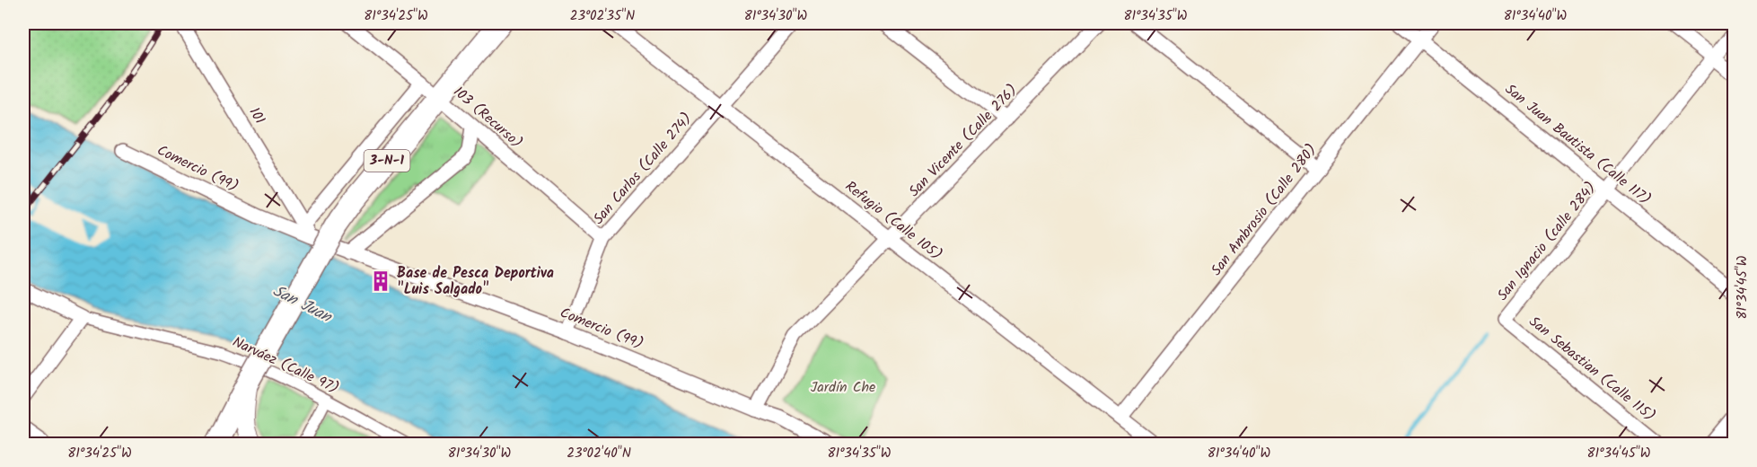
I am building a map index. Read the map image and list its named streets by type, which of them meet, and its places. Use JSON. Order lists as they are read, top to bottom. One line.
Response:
{"streets":{"main road":["3-N-1"],"street":["101","103 (Recurso)","San Vicente (Calle 276)","San Juan Bautista (Calle 117)","Comercio (99)","San Carlos (Calle 274)","San Ambrosio (Calle 280)","Refugio (Calle 105)","San Ignacio (calle 284)","Narváez (Calle 97)","San Sebastian (Calle 115)"]},"crossings":[["101","Comercio (99)"],["103 (Recurso)","3-N-1"],["103 (Recurso)","San Carlos (Calle 274)"],["San Vicente (Calle 276)","Comercio (99)"],["San Vicente (Calle 276)","Refugio (Calle 105)"],["San Juan Bautista (Calle 117)","San Ambrosio (Calle 280)"],["San Juan Bautista (Calle 117)","San Ignacio (calle 284)"],["Comercio (99)","San Carlos (Calle 274)"],["San Carlos (Calle 274)","Refugio (Calle 105)"],["San Ambrosio (Calle 280)","Refugio (Calle 105)"],["San Ignacio (calle 284)","San Sebastian (Calle 115)"]],"water":["San Juan"],"parks":["Jardín Che"],"places":{"building":["Base de Pesca Deportiva \"Luis Salgado\""]},"coordinates":["81°34'25\"W","23°02'35\"N","81°34'30\"W","81°34'35\"W","81°34'40\"W","81°34'45\"W","23°02'40\"N"]}
